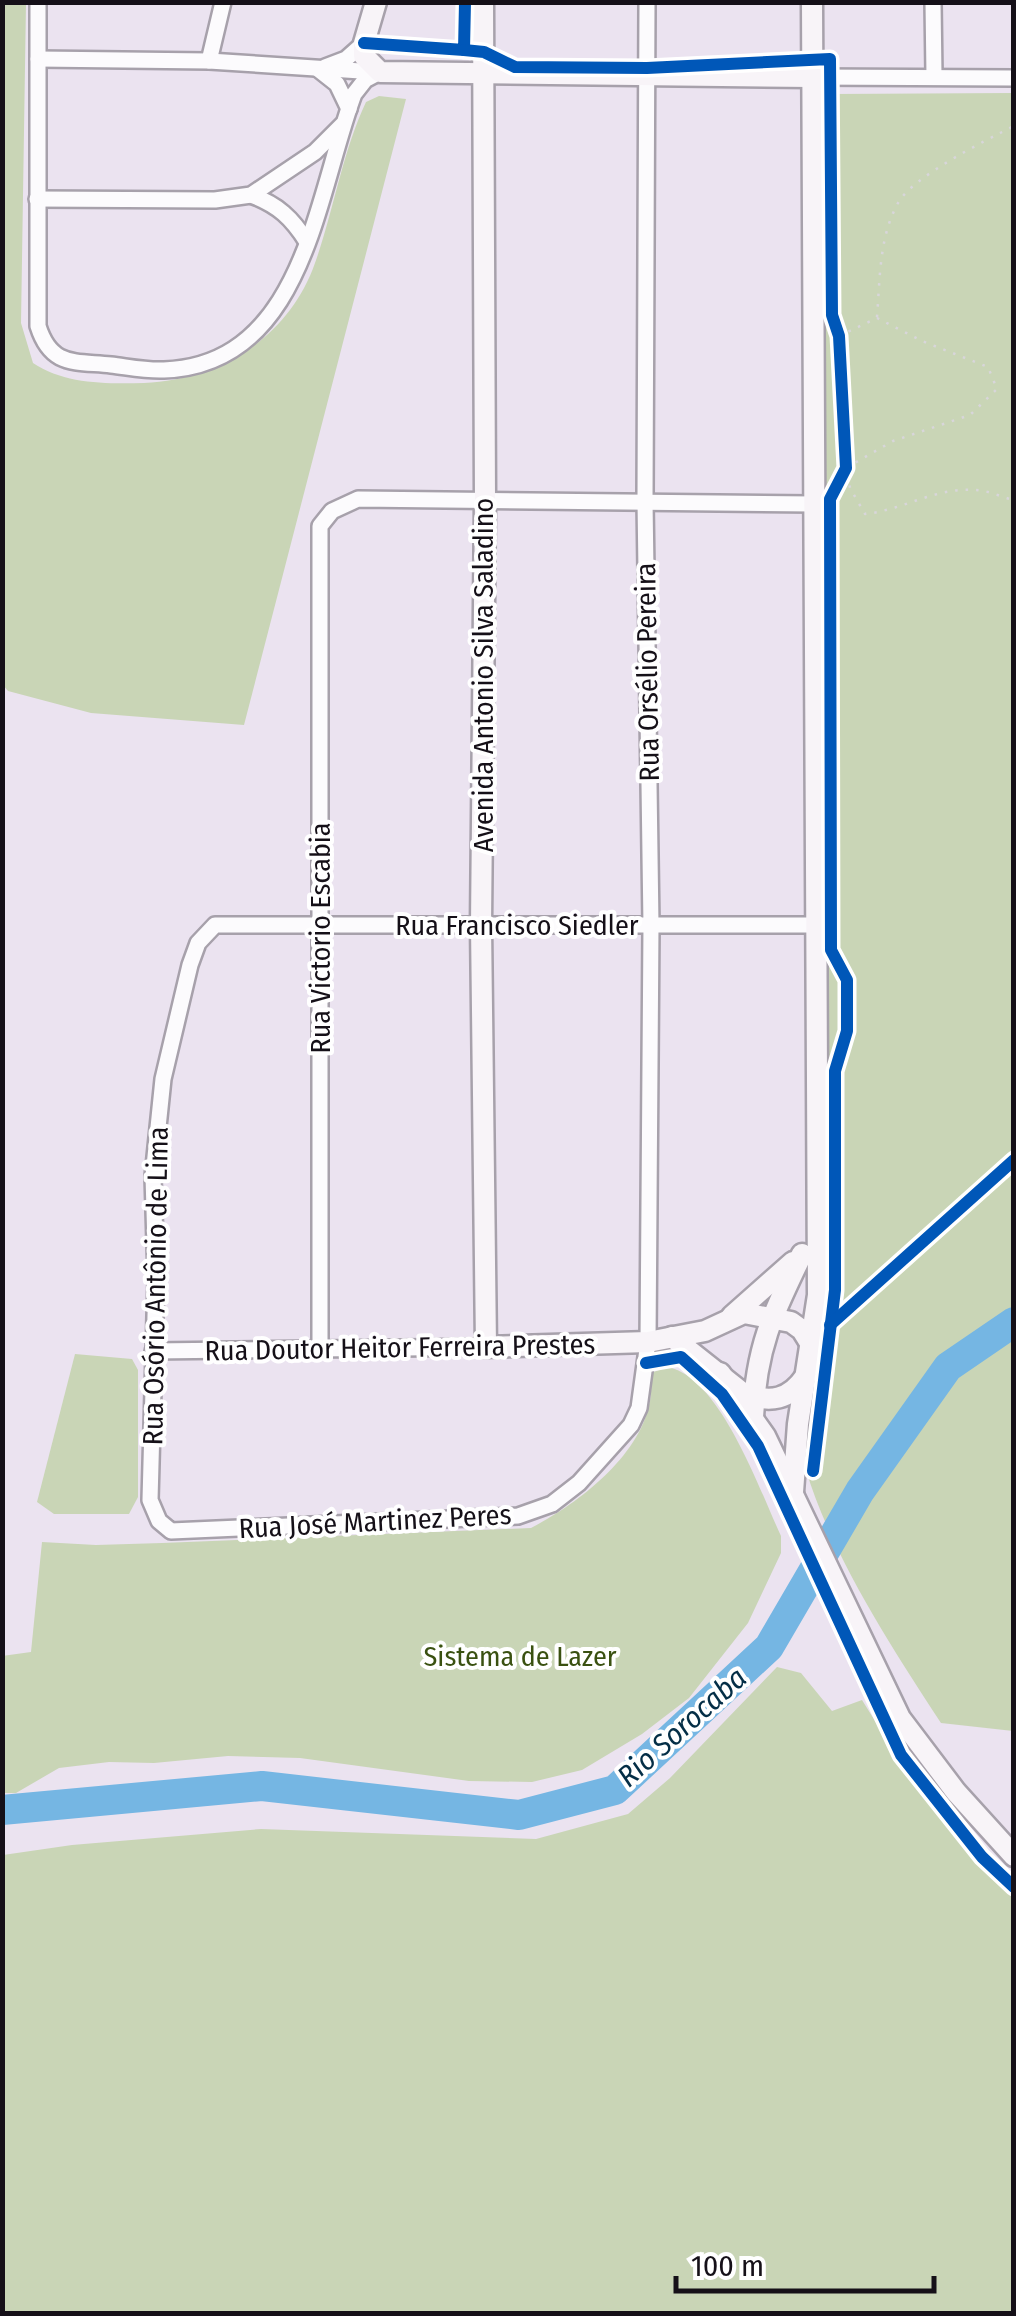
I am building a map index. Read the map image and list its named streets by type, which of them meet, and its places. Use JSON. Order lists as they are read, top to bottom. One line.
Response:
{"streets":{"main road":["Avenida Antonio Silva Saladino","Rua Doutor Heitor Ferreira Prestes"],"street":["Rua Orsélio Pereira","Rua Francisco Siedler","Rua Victorio Escabia","Rua Osório Antônio de Lima","Rua José Martinez Peres"]},"crossings":[["Rua Orsélio Pereira","Rua Francisco Siedler"],["Rua Orsélio Pereira","Rua Doutor Heitor Ferreira Prestes"],["Rua Orsélio Pereira","Rua José Martinez Peres"],["Avenida Antonio Silva Saladino","Rua Francisco Siedler"],["Avenida Antonio Silva Saladino","Rua Victorio Escabia"],["Avenida Antonio Silva Saladino","Rua Doutor Heitor Ferreira Prestes"],["Rua Francisco Siedler","Rua Victorio Escabia"],["Rua Francisco Siedler","Rua Osório Antônio de Lima"],["Rua Victorio Escabia","Rua Doutor Heitor Ferreira Prestes"],["Rua Osório Antônio de Lima","Rua Doutor Heitor Ferreira Prestes"],["Rua Osório Antônio de Lima","Rua José Martinez Peres"],["Rua Doutor Heitor Ferreira Prestes","Rua José Martinez Peres"]],"water":["Rio Sorocaba"],"parks":["Sistema de Lazer"],"scale_bar":"100 m"}
